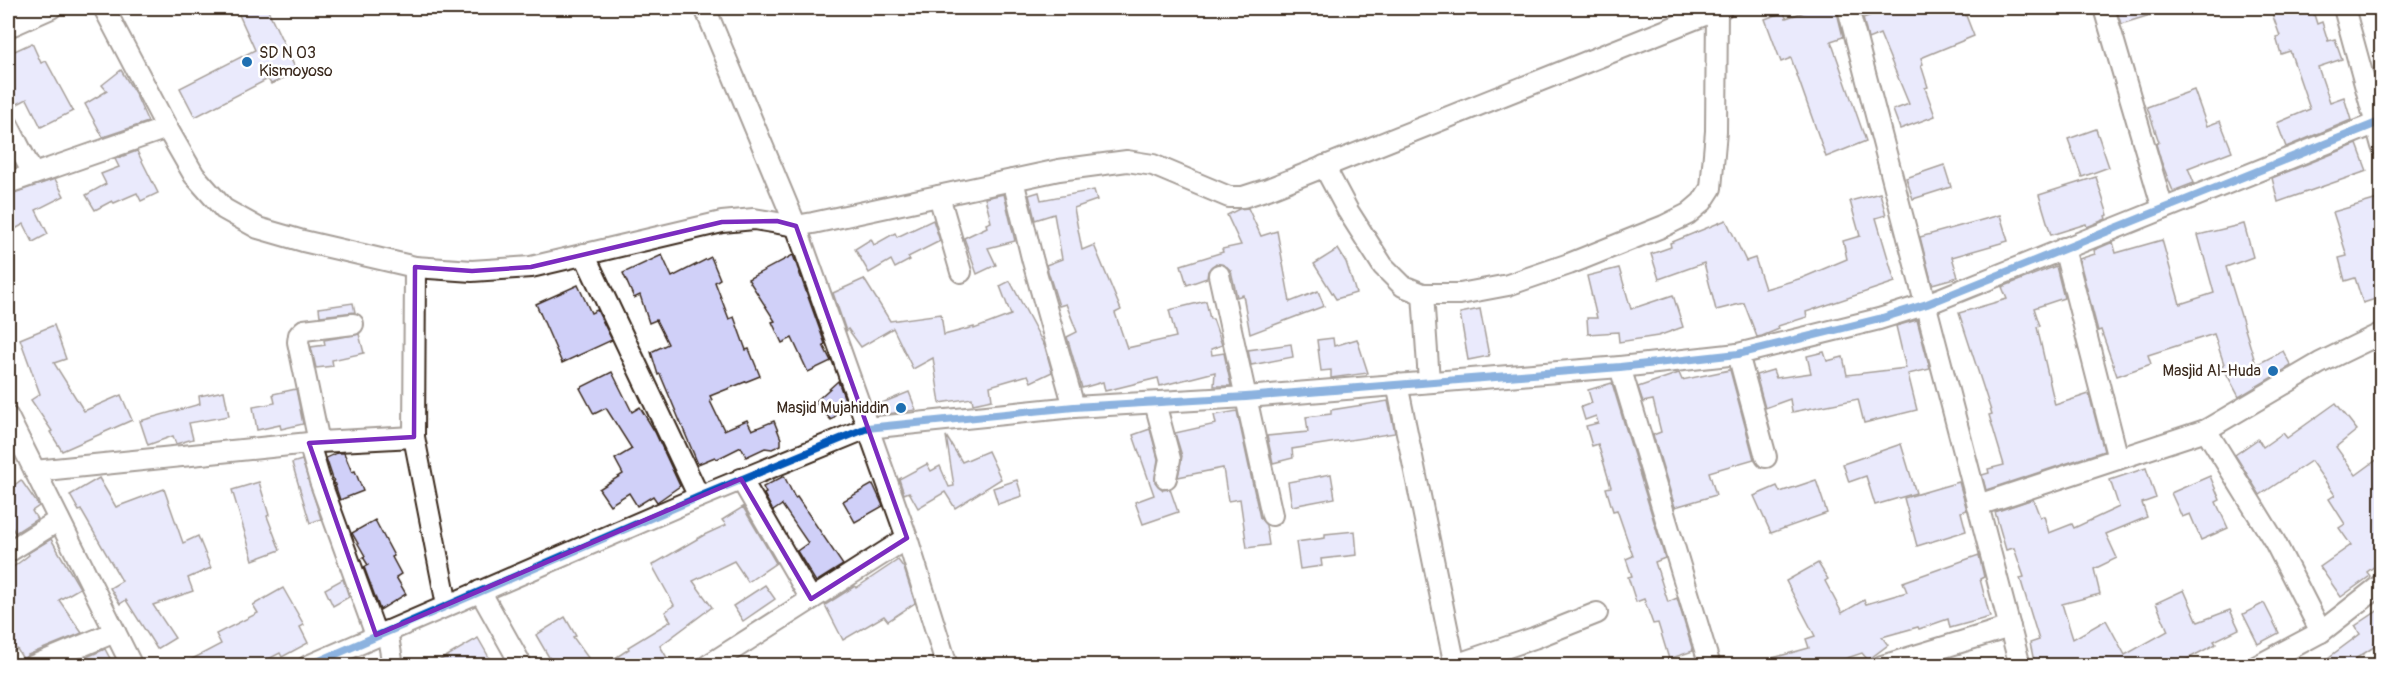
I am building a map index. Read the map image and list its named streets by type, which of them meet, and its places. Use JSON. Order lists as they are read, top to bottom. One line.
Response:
{"places":["SD N 03 Kismoyoso","Masjid Al-Huda","Masjid Mujahiddin"]}
